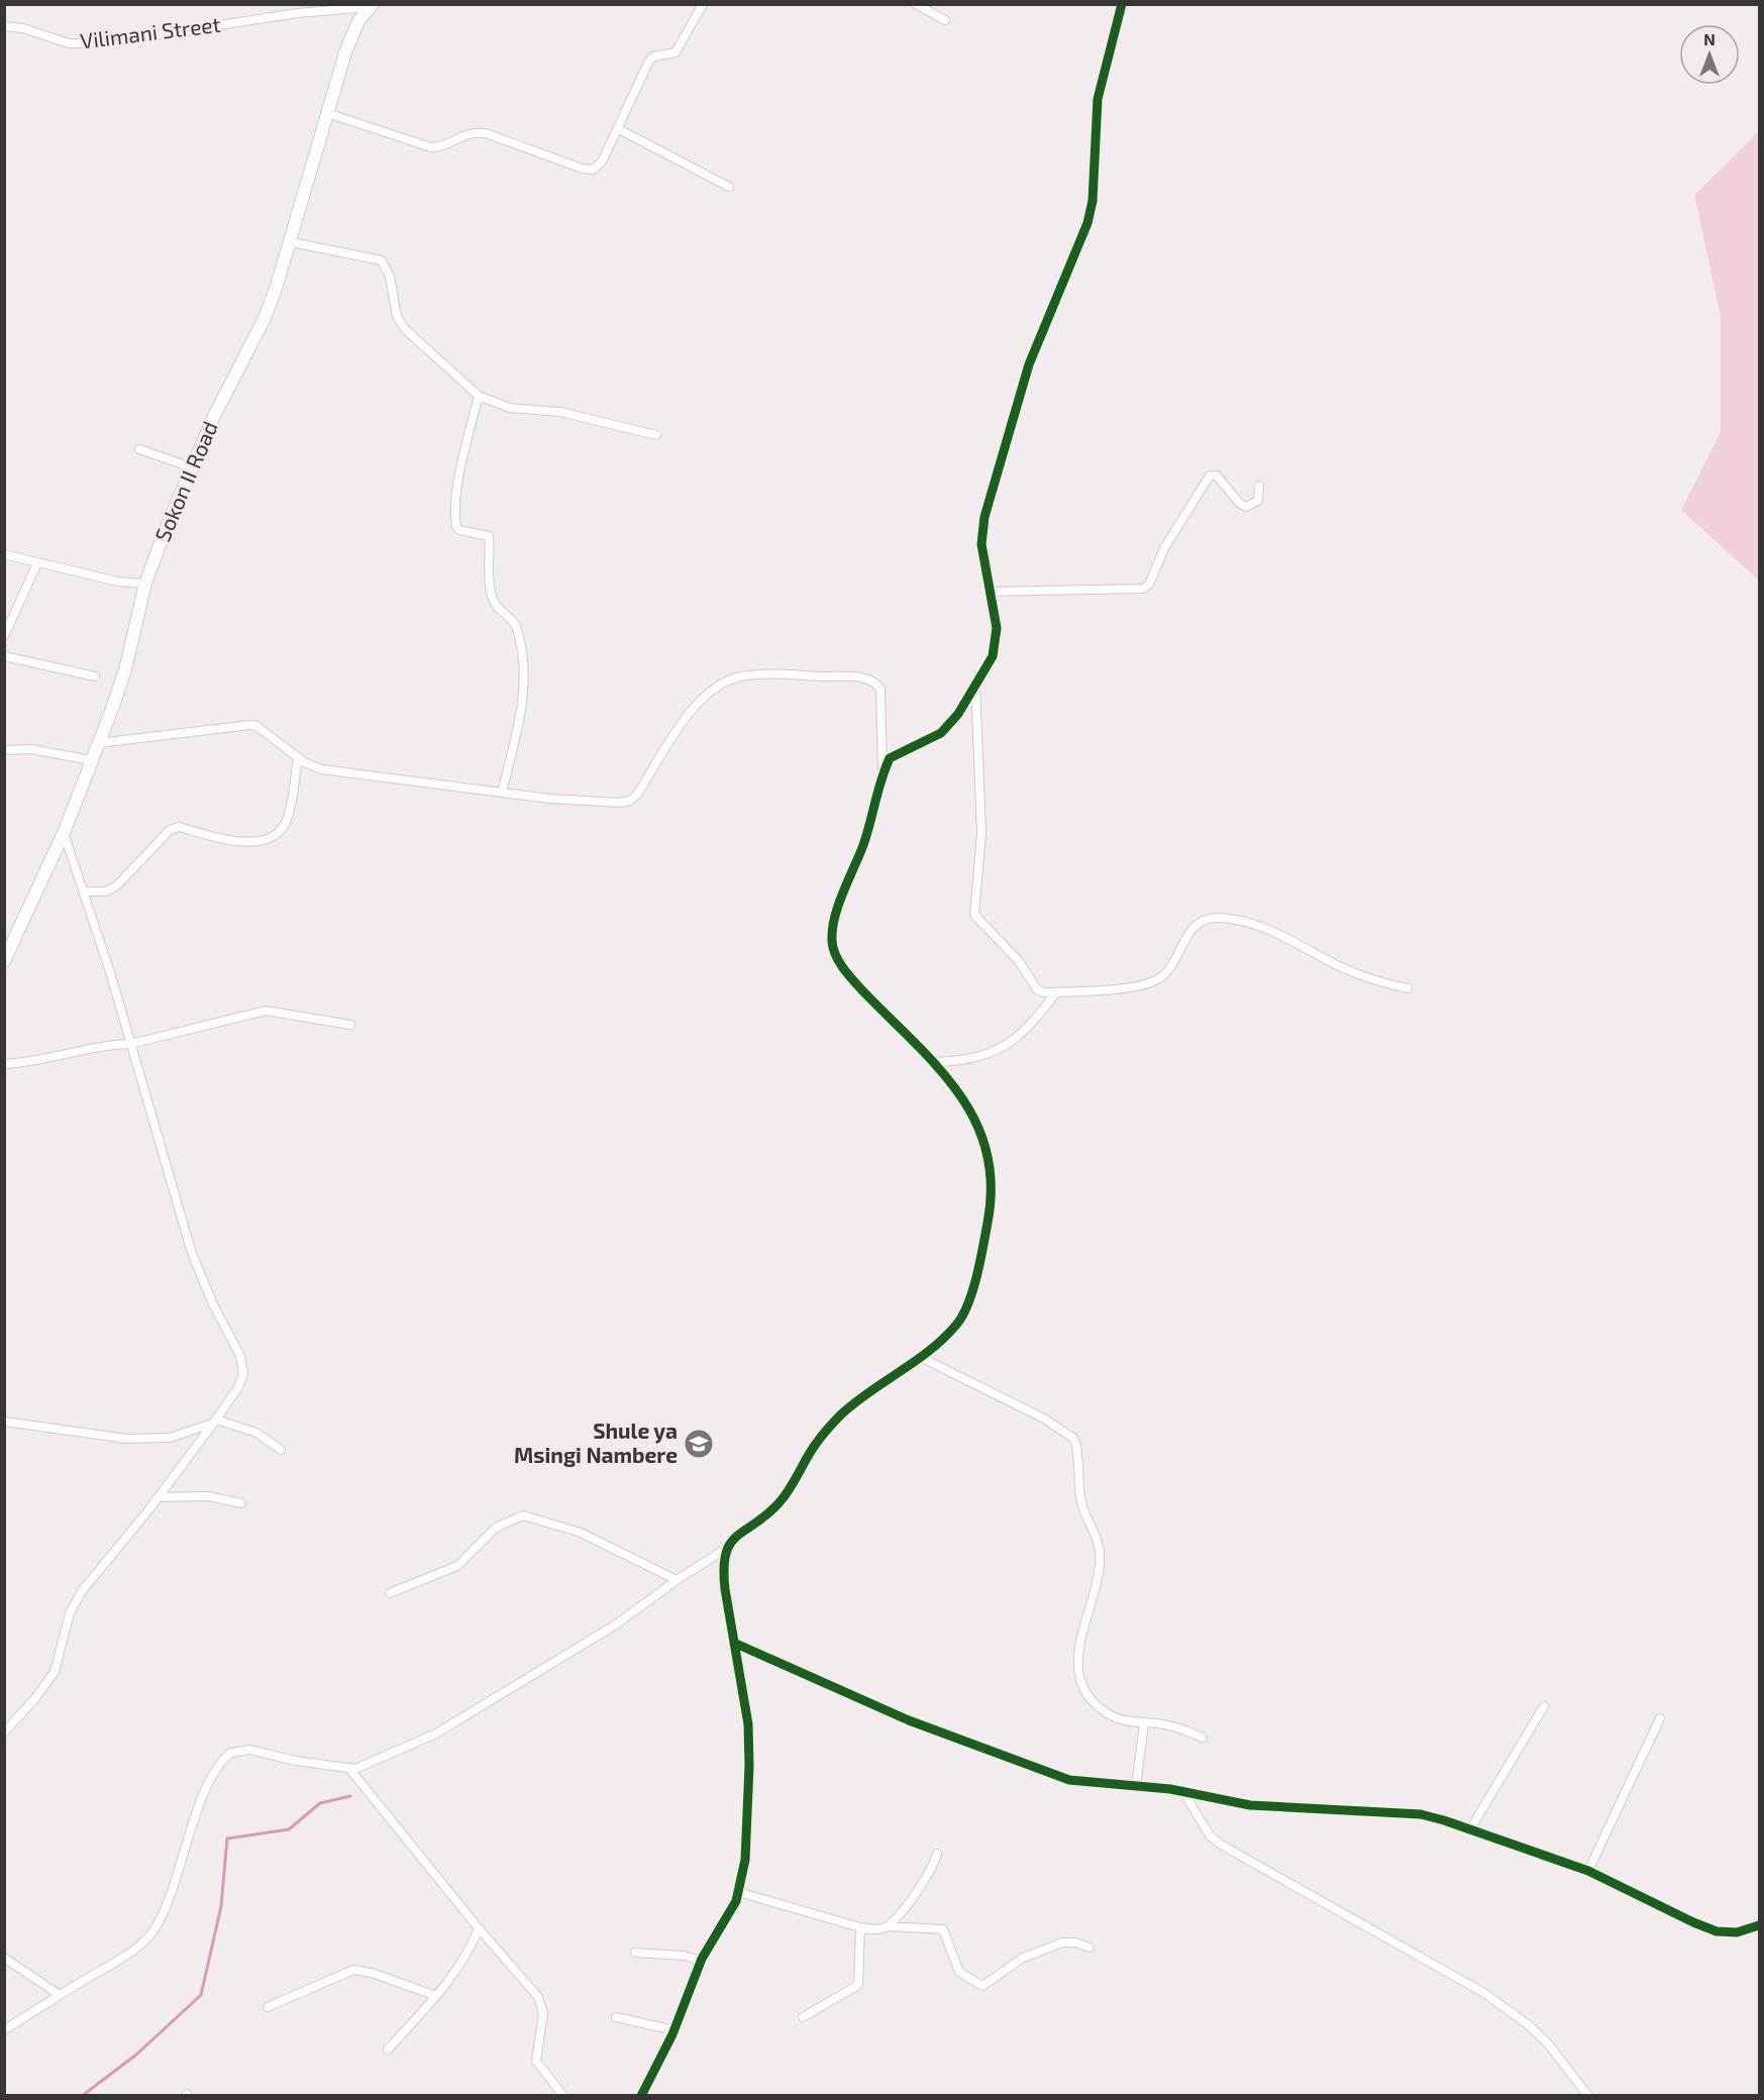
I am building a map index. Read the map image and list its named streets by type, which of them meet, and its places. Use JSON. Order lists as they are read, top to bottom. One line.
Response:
{"streets":{"street":["Vilimani Street","Sokon II Road"]},"crossings":[["Vilimani Street","Sokon II Road"]],"places":{"school or university":["Shule ya Msingi Nambere"]},"north":"top"}
